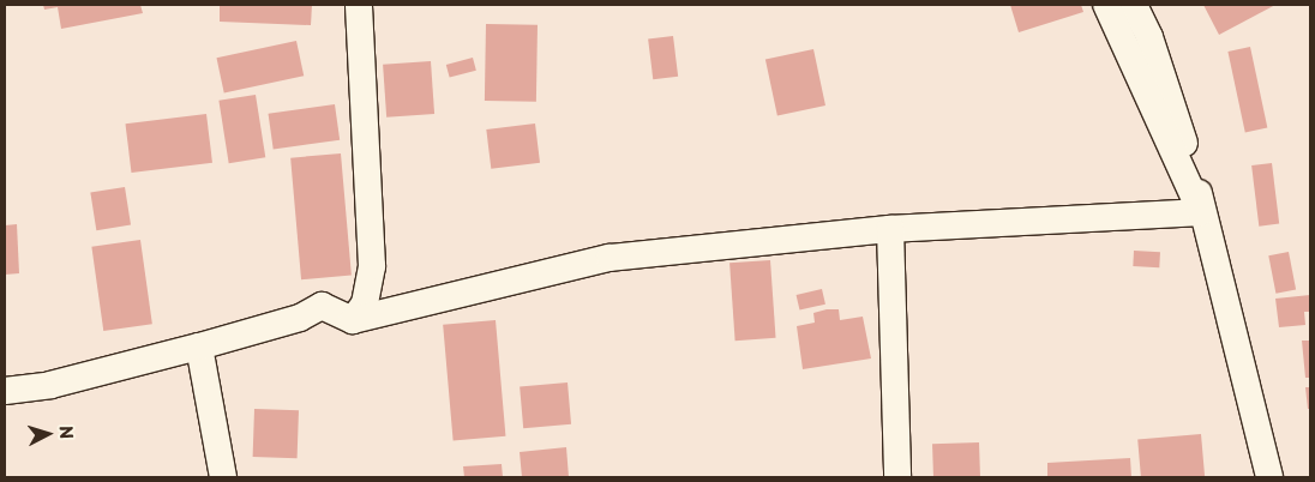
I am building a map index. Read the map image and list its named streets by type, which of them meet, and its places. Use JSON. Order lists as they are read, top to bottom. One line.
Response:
{"north":"right"}
